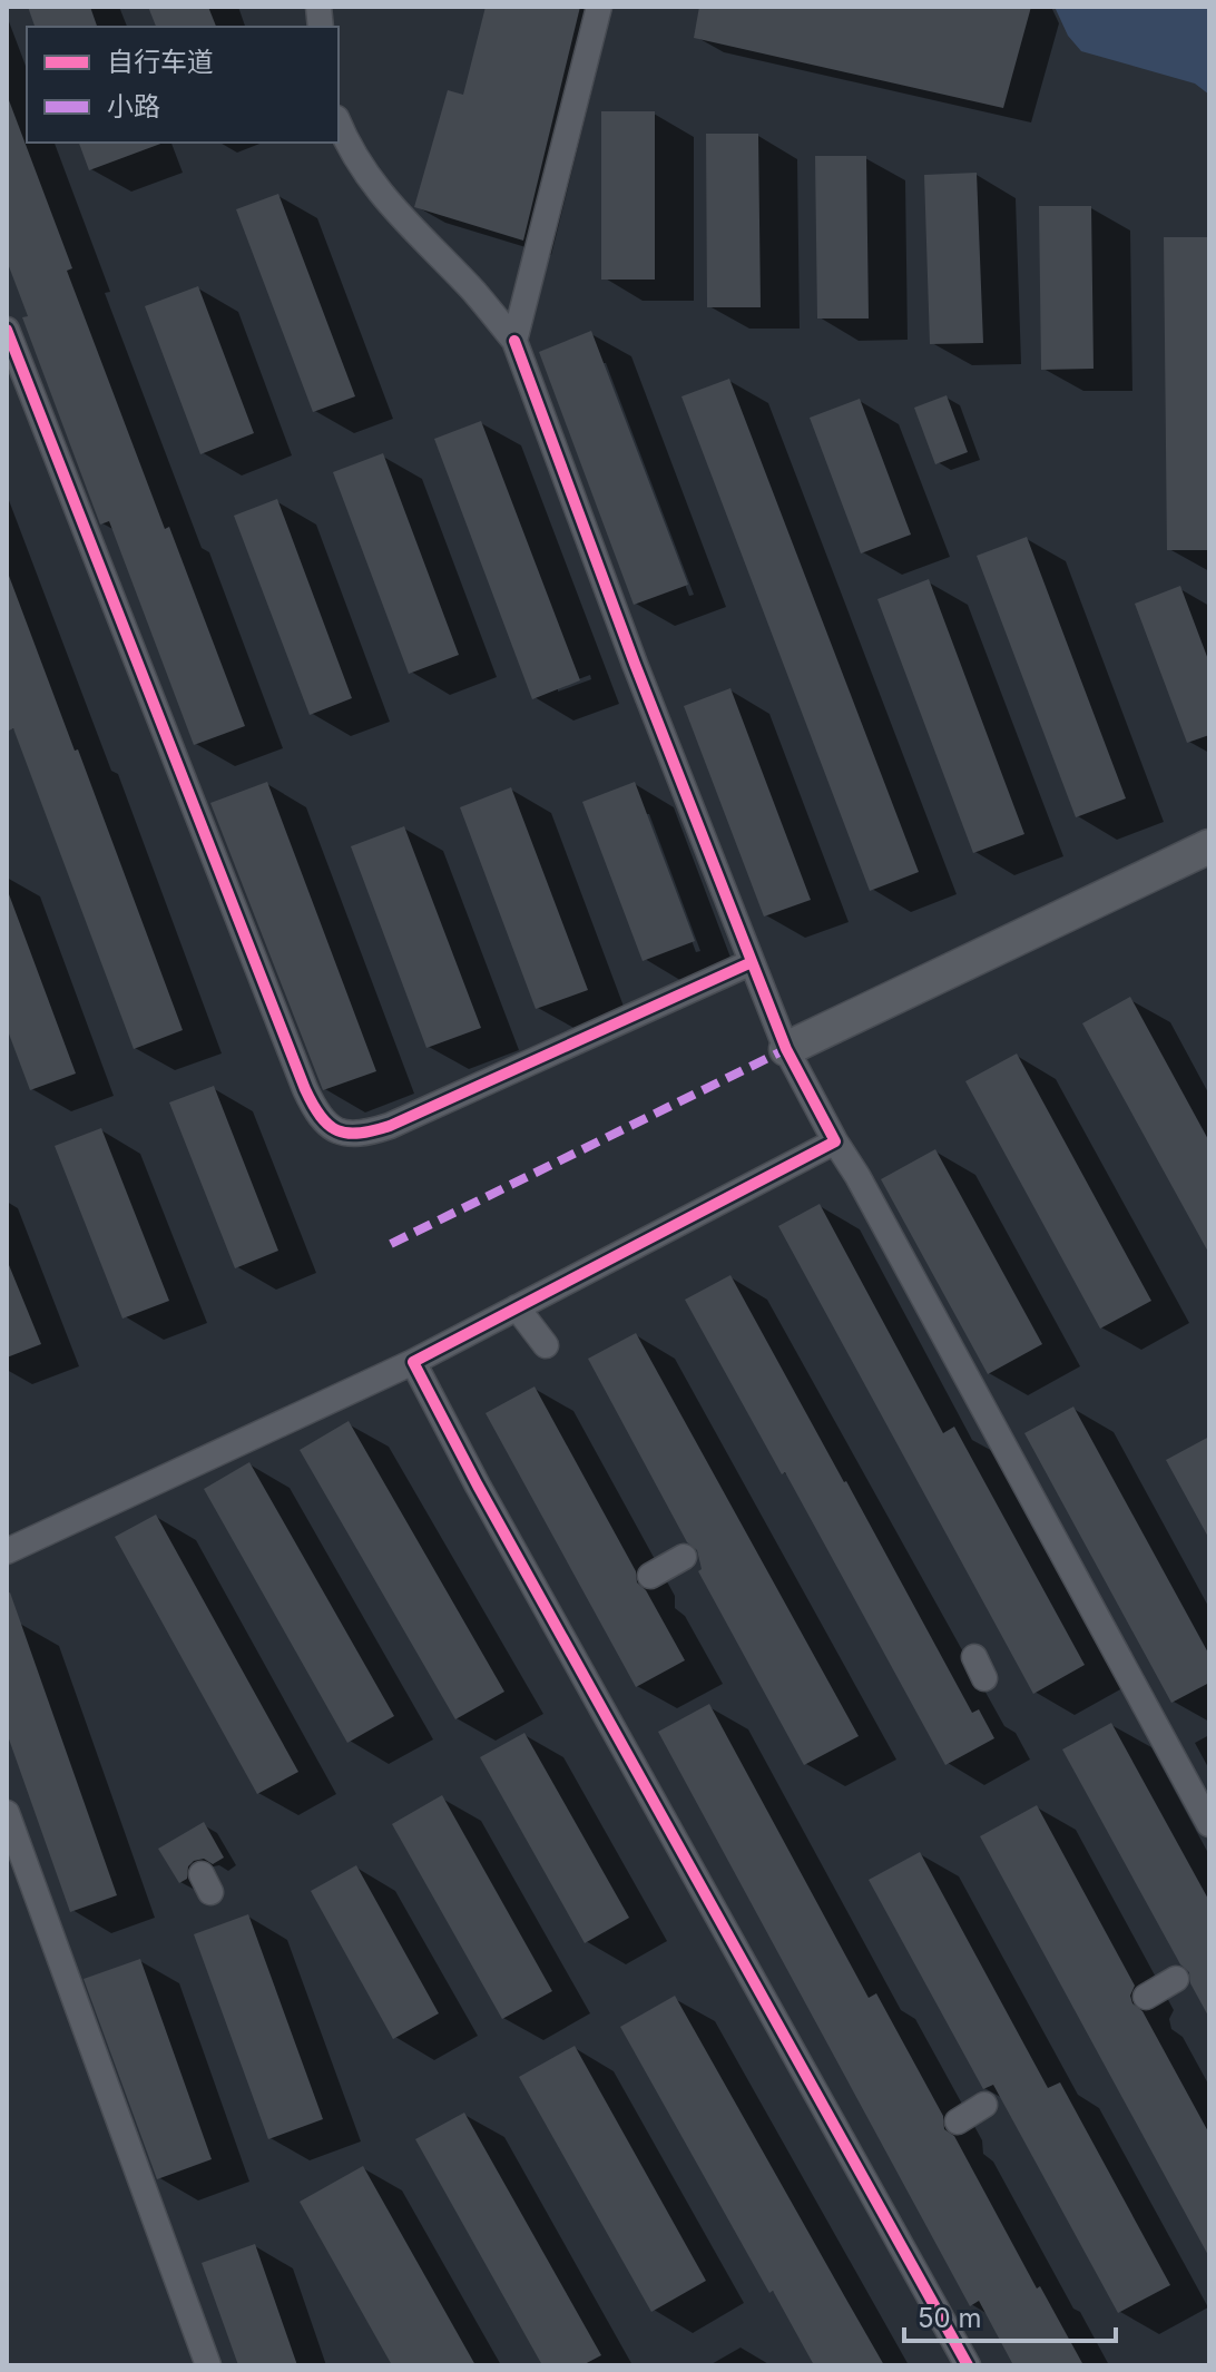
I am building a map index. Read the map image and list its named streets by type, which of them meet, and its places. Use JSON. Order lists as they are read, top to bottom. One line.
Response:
{"legend":["自行车道","小路"],"scale_bar":"50 m"}
